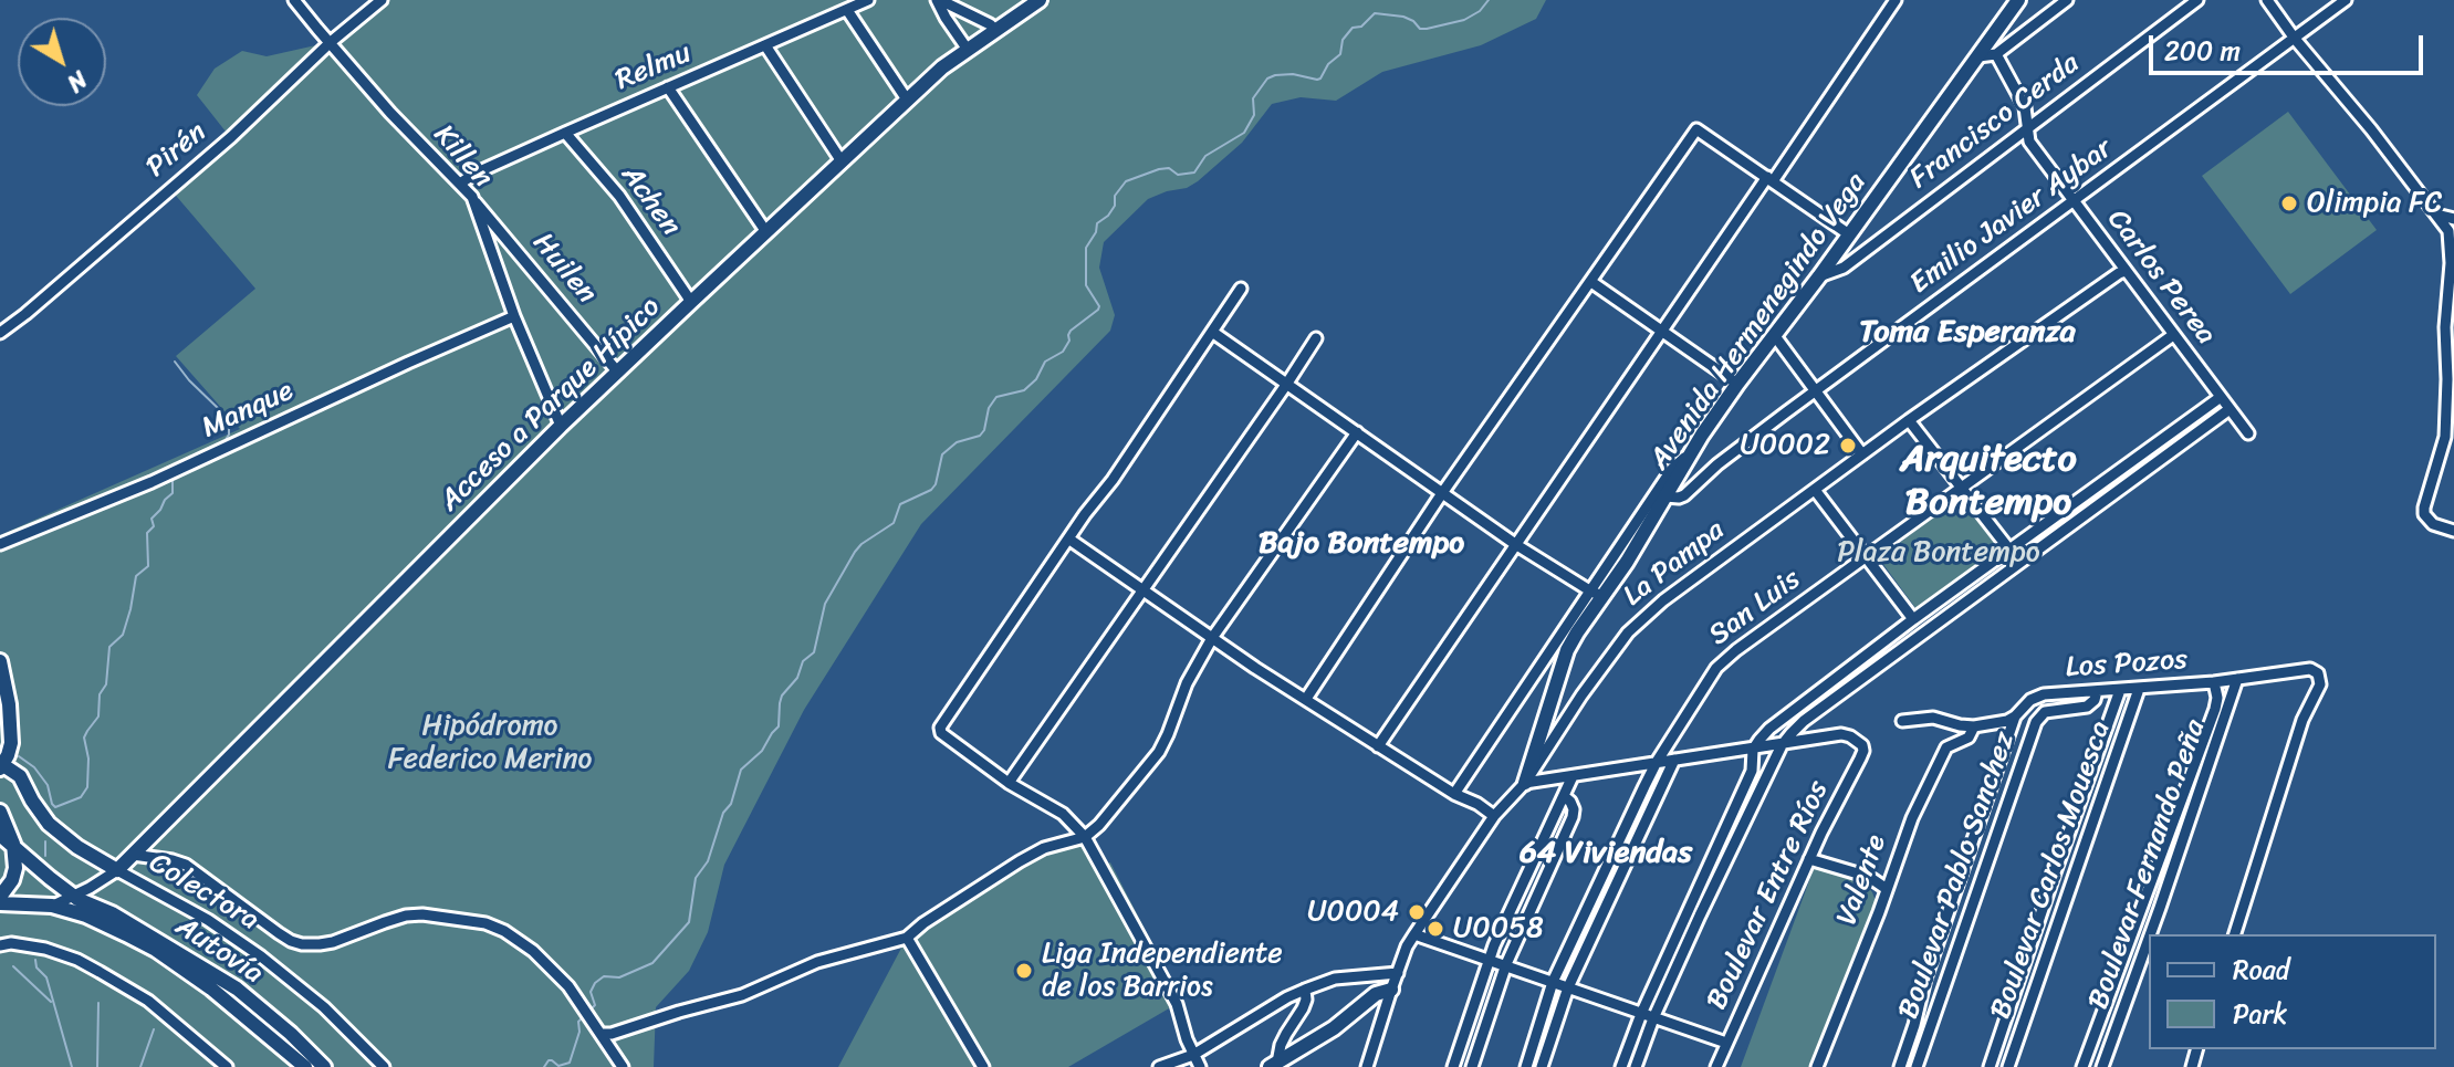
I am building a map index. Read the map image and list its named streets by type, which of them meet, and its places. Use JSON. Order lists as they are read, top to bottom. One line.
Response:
{"streets":{"street":["Relmu","Francisco Cerda","Pirén","Killen","Achen","Emilio Javier Aybar","Huilen","Carlos Perea","Avenida Hermenegindo Vega","Acceso a Parque Hípico","Manque","La Pampa","San Luis","Los Pozos","Boulevar Fernando Peña","Boulevar Carlos Mouesca","Boulevar Pablo Sanchez","Valente","Colectora","Boulevar Entre Ríos","Autovía"]},"crossings":[["Relmu","Killen"],["Relmu","Achen"],["Francisco Cerda","Carlos Perea"],["Francisco Cerda","Avenida Hermenegindo Vega"],["Pirén","Killen"],["Killen","Huilen"],["Killen","Acceso a Parque Hípico"],["Killen","Manque"],["Achen","Acceso a Parque Hípico"],["Emilio Javier Aybar","Carlos Perea"],["Emilio Javier Aybar","Avenida Hermenegindo Vega"],["Huilen","Acceso a Parque Hípico"],["Carlos Perea","La Pampa"],["Carlos Perea","San Luis"],["Avenida Hermenegindo Vega","La Pampa"],["Acceso a Parque Hípico","Colectora"],["Los Pozos","Boulevar Fernando Peña"],["Los Pozos","Boulevar Carlos Mouesca"],["Los Pozos","Boulevar Pablo Sanchez"],["Los Pozos","Valente"]],"districts":["Toma Esperanza","Arquitecto Bontempo","Bajo Bontempo","64 Viviendas"],"parks":["Plaza Bontempo","Hipódromo Federico Merino"],"places":["Olimpia FC","U0002","U0004","U0058","Liga Independiente de los Barrios"],"legend":["Road","Park"],"scale_bar":"200 m","north":"bottom right"}
